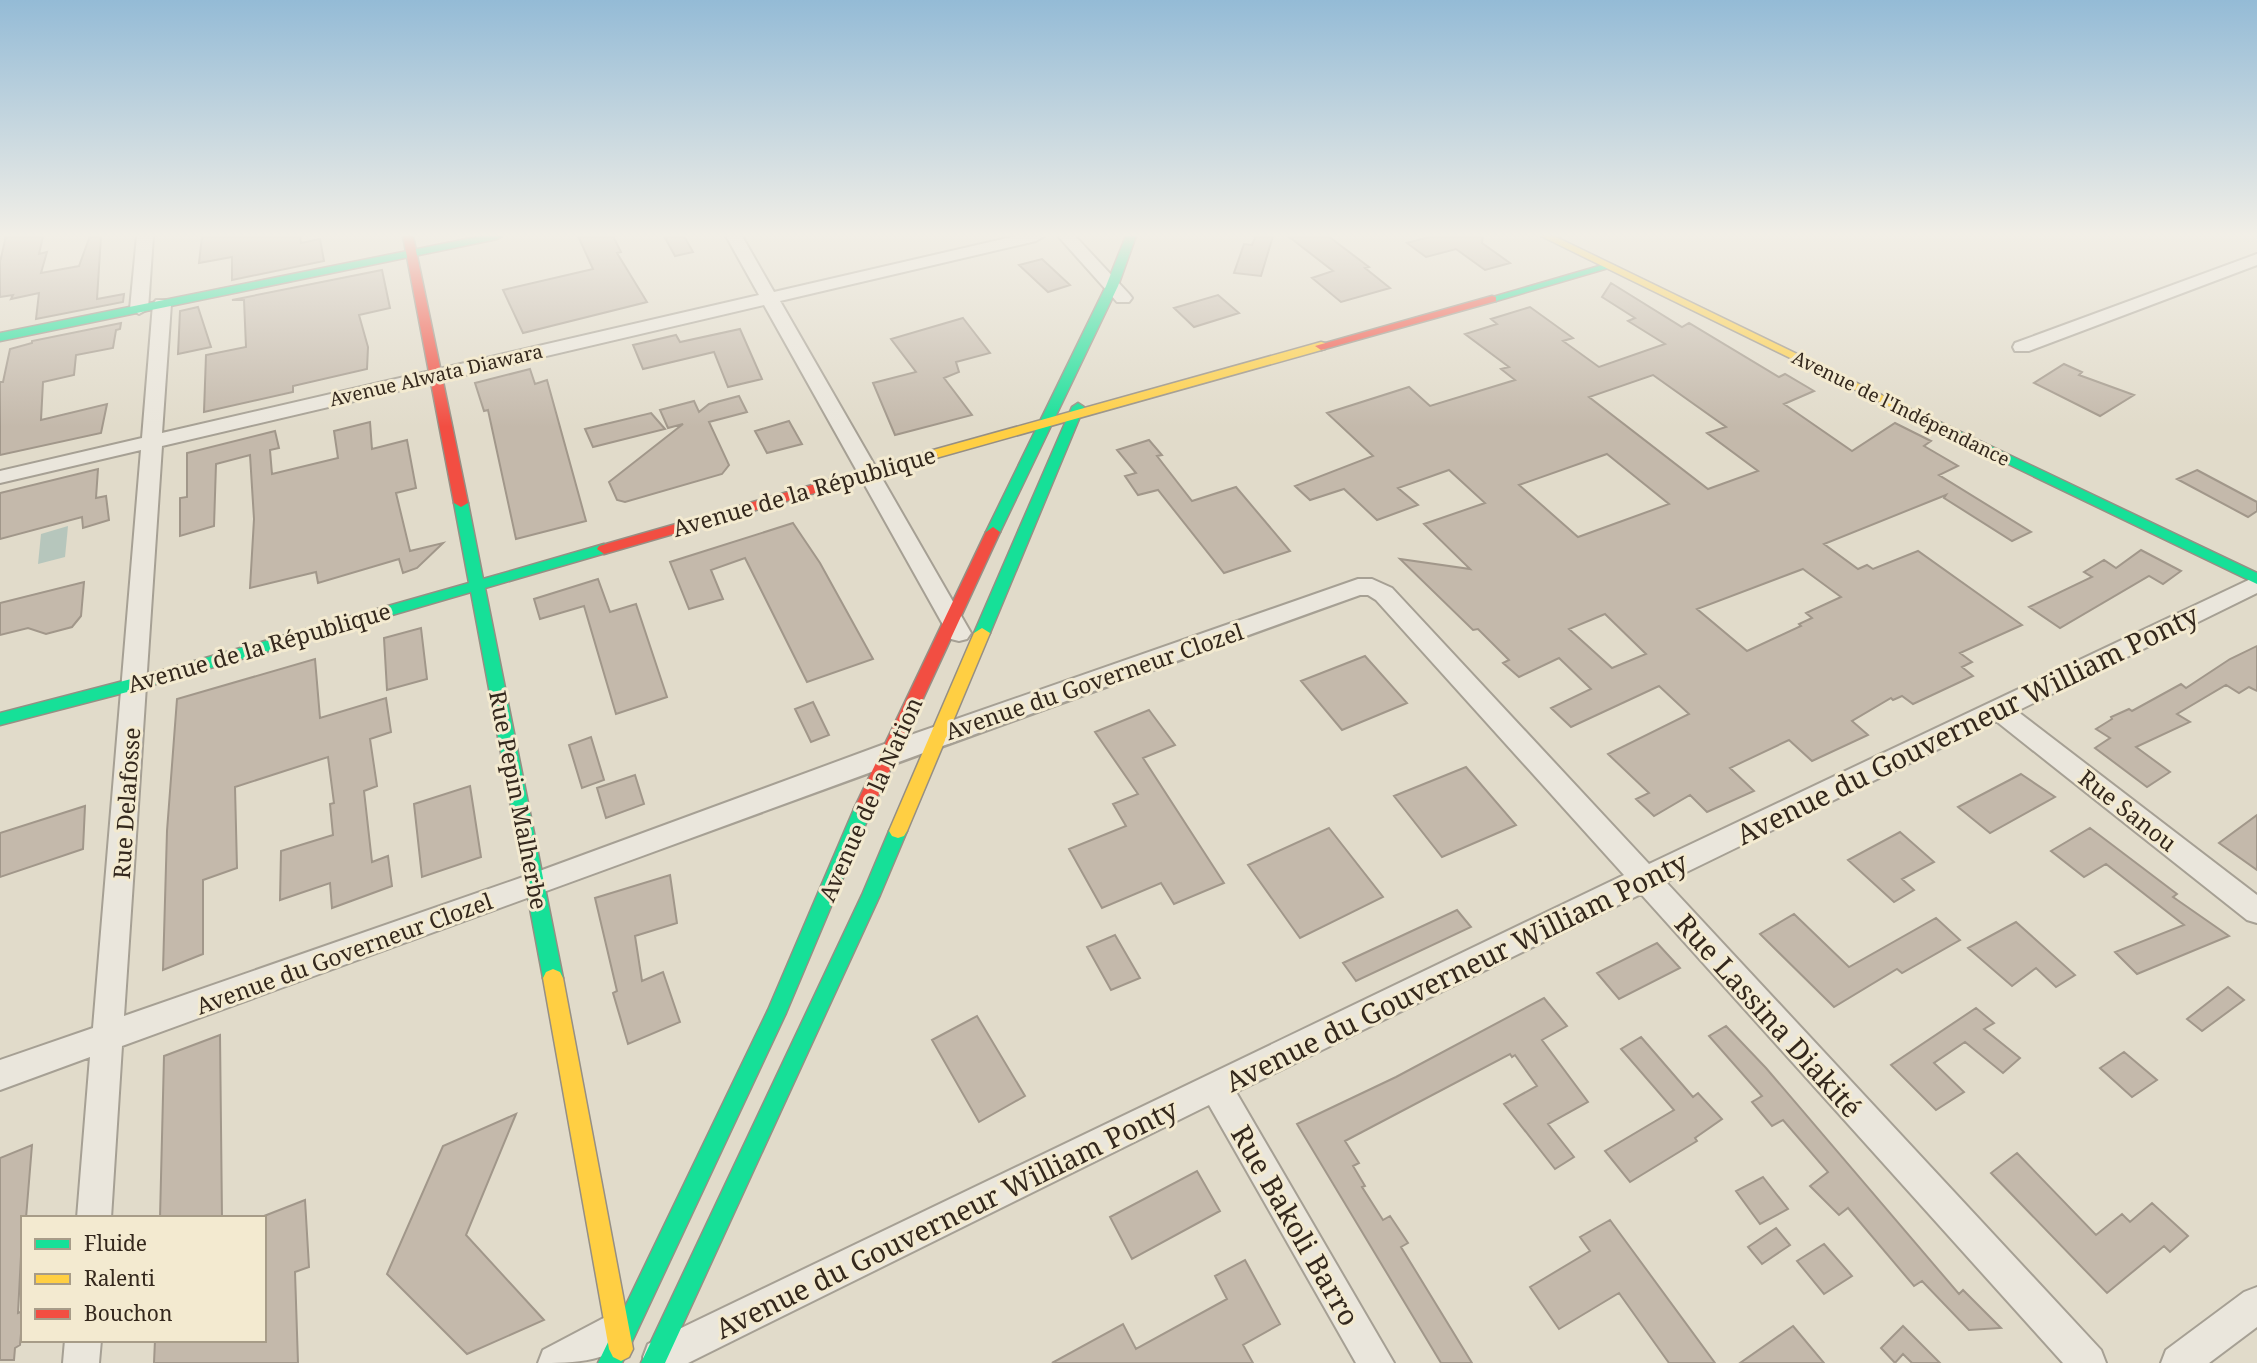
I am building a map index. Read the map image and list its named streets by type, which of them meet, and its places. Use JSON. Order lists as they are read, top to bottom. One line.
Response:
{"streets":{"main road":["Avenue de l'Indépendance","Avenue de la République","Avenue de la Nation","Rue Pepin Malherbe"],"street":["Avenue Alwata Diawara","Avenue du Governeur Clozel","Avenue du Gouverneur William Ponty","Rue Delafosse","Rue Sanou","Rue Lassina Diakité","Rue Bakoli Barro"]},"crossings":[["Avenue Alwata Diawara","Rue Pepin Malherbe"],["Avenue Alwata Diawara","Rue Delafosse"],["Avenue de l'Indépendance","Avenue du Gouverneur William Ponty"],["Avenue de la République","Avenue de la Nation"],["Avenue de la République","Rue Pepin Malherbe"],["Avenue de la République","Rue Delafosse"],["Avenue du Governeur Clozel","Avenue de la Nation"],["Avenue du Governeur Clozel","Rue Pepin Malherbe"],["Avenue du Governeur Clozel","Rue Delafosse"],["Avenue du Governeur Clozel","Rue Lassina Diakité"],["Avenue du Gouverneur William Ponty","Avenue de la Nation"],["Avenue du Gouverneur William Ponty","Rue Pepin Malherbe"],["Avenue du Gouverneur William Ponty","Rue Sanou"],["Avenue du Gouverneur William Ponty","Rue Lassina Diakité"],["Avenue du Gouverneur William Ponty","Rue Bakoli Barro"],["Avenue de la Nation","Rue Pepin Malherbe"]],"legend":["Fluide","Ralenti","Bouchon"]}
